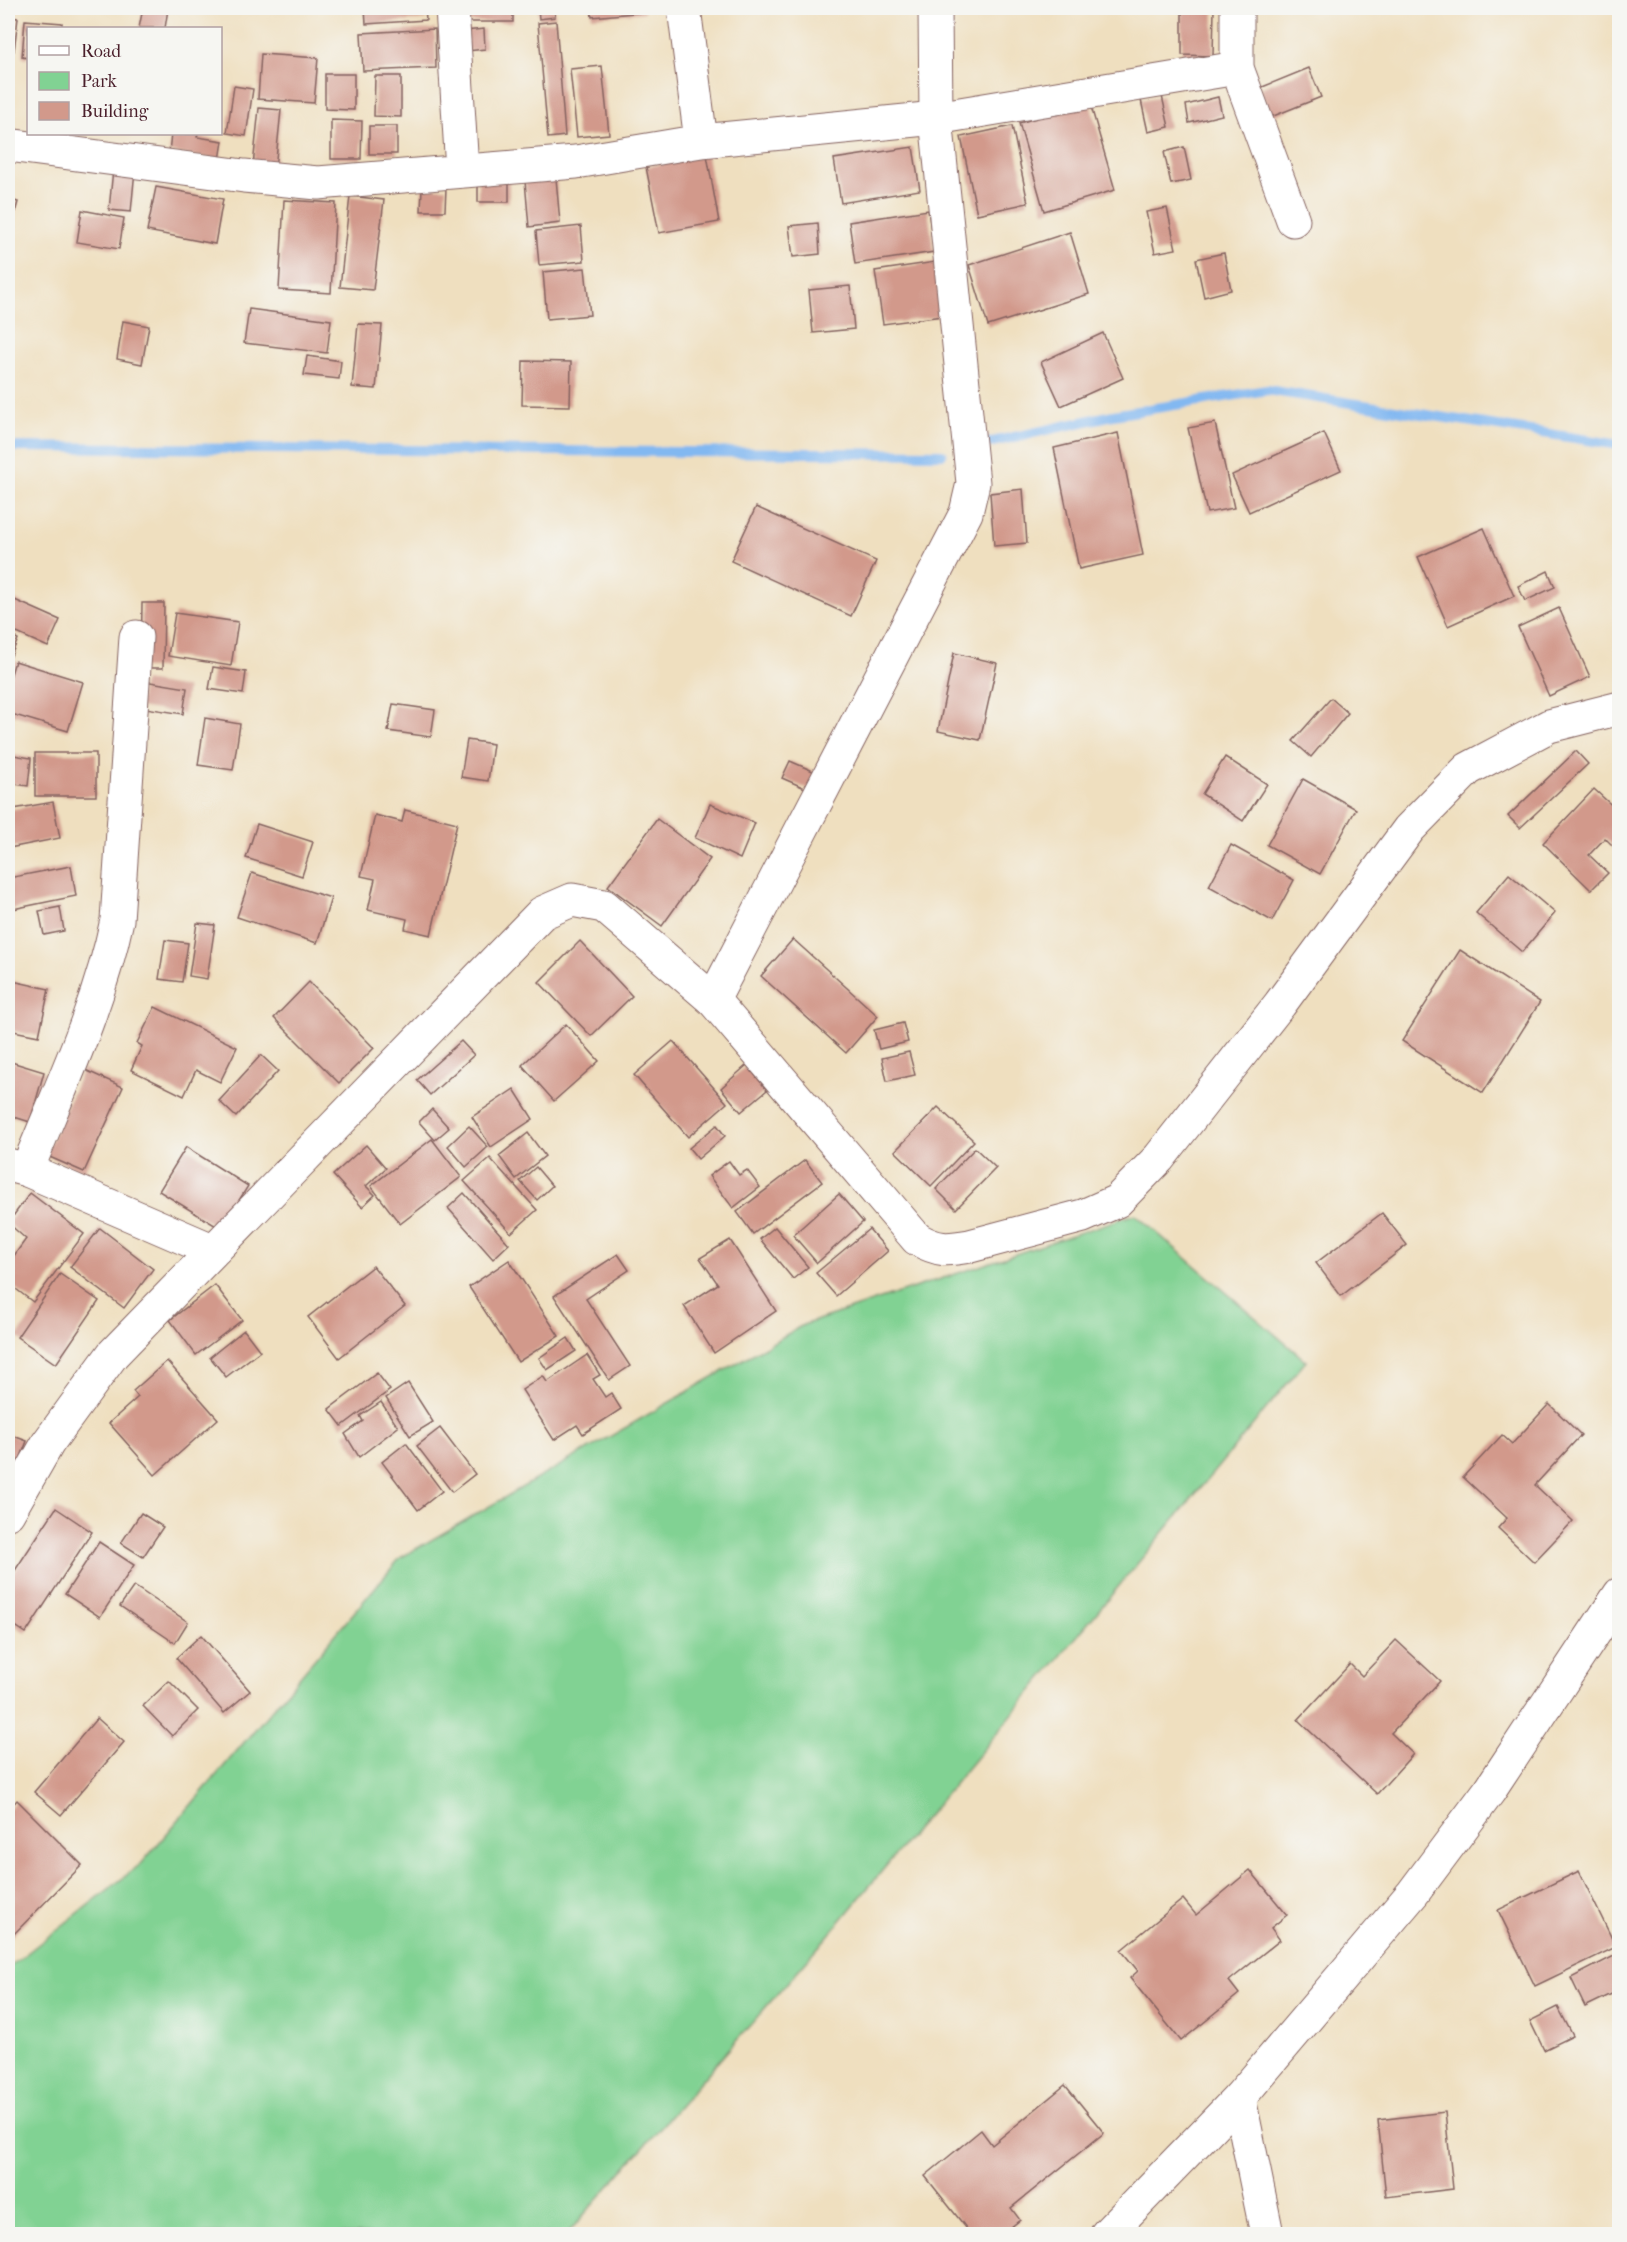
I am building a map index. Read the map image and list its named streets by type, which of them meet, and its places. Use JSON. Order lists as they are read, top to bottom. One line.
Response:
{"legend":["Road","Park","Building"]}
